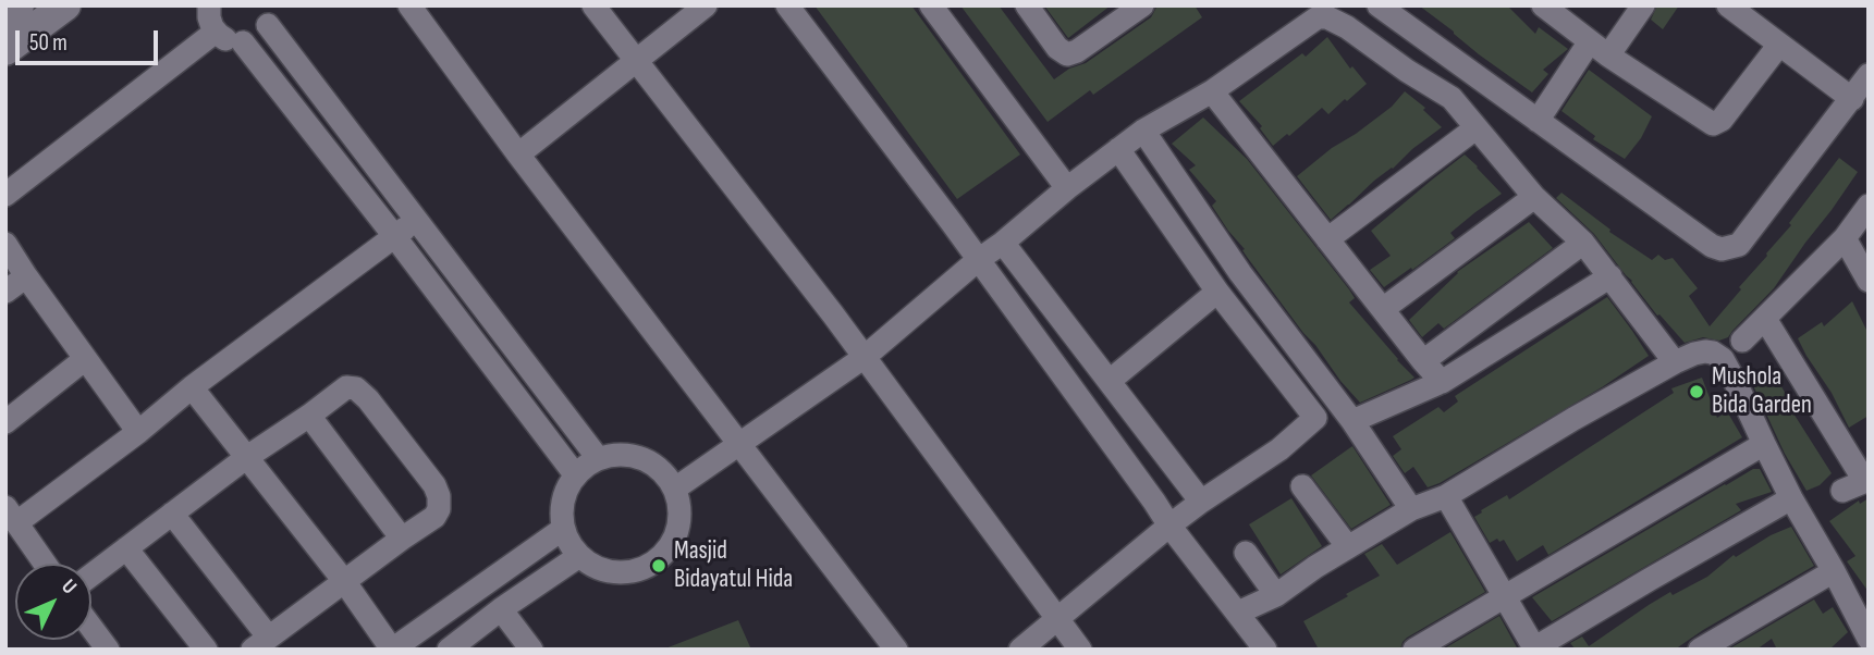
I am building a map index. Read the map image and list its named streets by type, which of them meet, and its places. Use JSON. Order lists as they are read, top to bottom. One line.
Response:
{"places":["Mushola Bida Garden","Masjid Bidayatul Hida"],"scale_bar":"50 m","north":"top right"}
